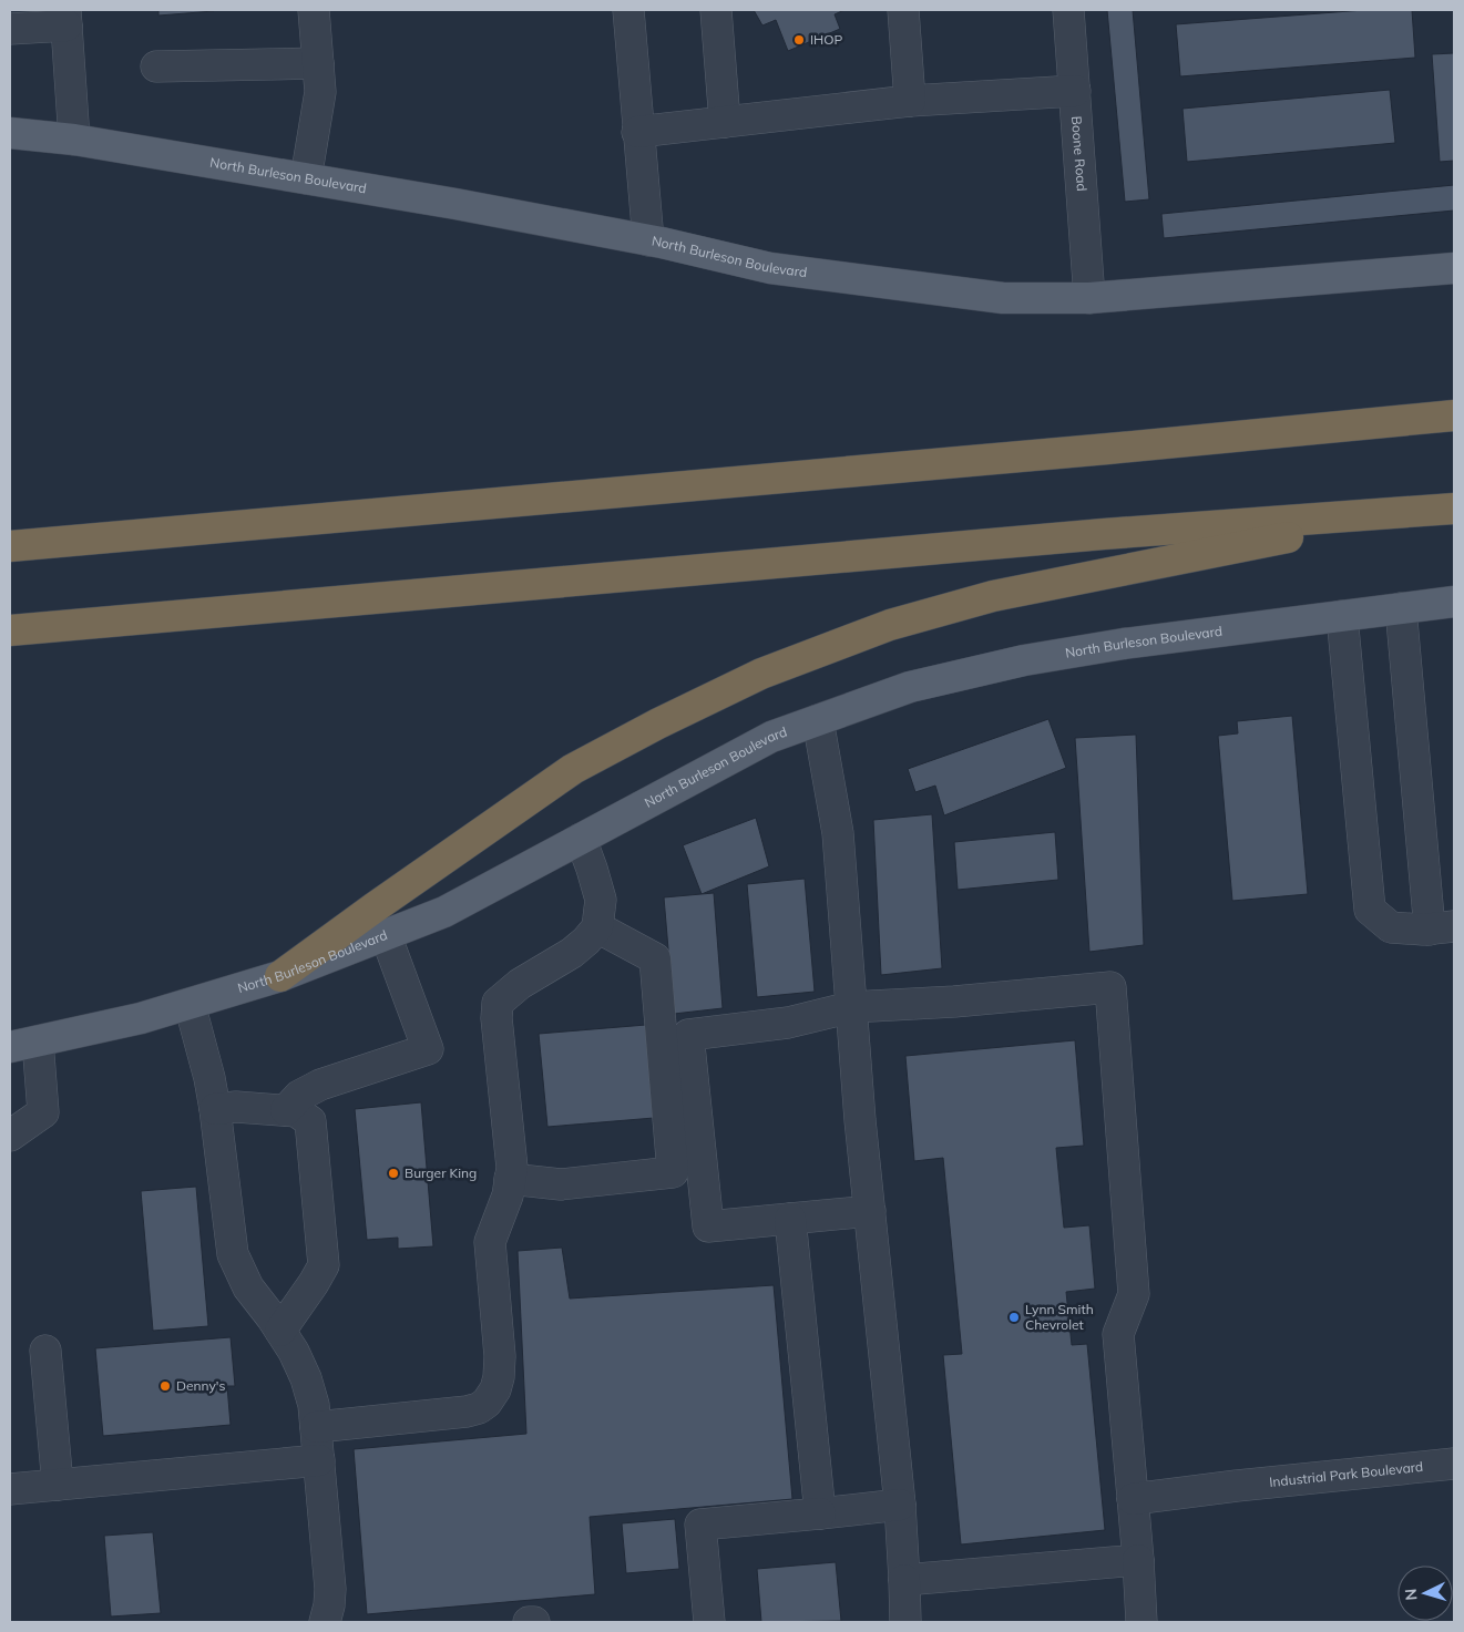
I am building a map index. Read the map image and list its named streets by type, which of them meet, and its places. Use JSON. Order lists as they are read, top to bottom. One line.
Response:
{"streets":{"main road":["North Burleson Boulevard"],"street":["Boone Road","Industrial Park Boulevard"]},"crossings":[["Boone Road","North Burleson Boulevard"]],"places":["IHOP","Burger King","Lynn Smith Chevrolet","Denny's"],"north":"left"}
